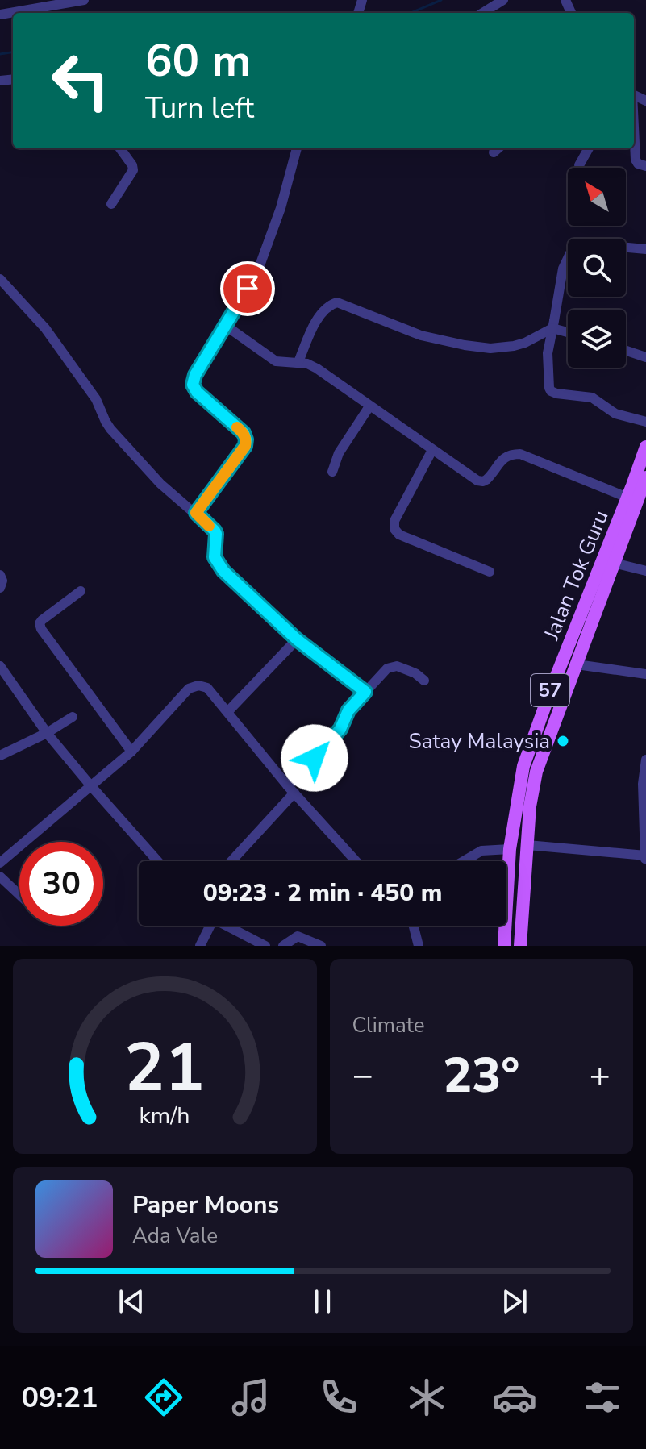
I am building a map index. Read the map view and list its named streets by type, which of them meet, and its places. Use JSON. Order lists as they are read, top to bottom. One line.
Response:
{"streets":{"main road":["Jalan Tok Guru","57"]},"places":["Satay Malaysia"],"north":"top left","page":{"turn":["60 m","Turn left"],"limit":"30","trip":"09:23 · 2 min · 450 m","tile":"Climate","heat":["−","23°","+"],"song":["Paper Moons","Ada Vale"],"tabs":"09:21","gauge":["21","km/h"]}}
